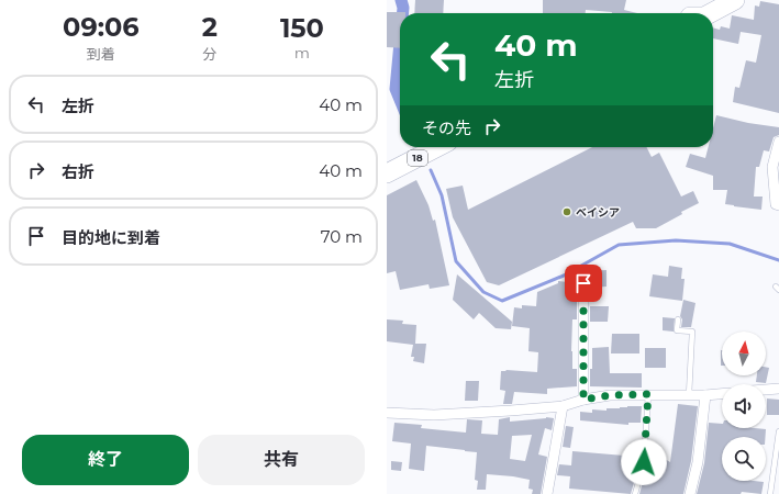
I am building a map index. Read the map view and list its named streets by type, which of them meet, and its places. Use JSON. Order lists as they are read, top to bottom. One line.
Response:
{"streets":{"highway":["18"]},"places":["ベイシア"],"north":"top","page":{"eta":["09:06","到着","2","分","150","m"],"turn":["40 m","左折"],"list":[{"name":"左折","value":"40 m"},{"name":"右折","value":"40 m"},{"name":"目的地に到着","value":"70 m"}],"then":"その先","buttons":["終了","共有"]}}
